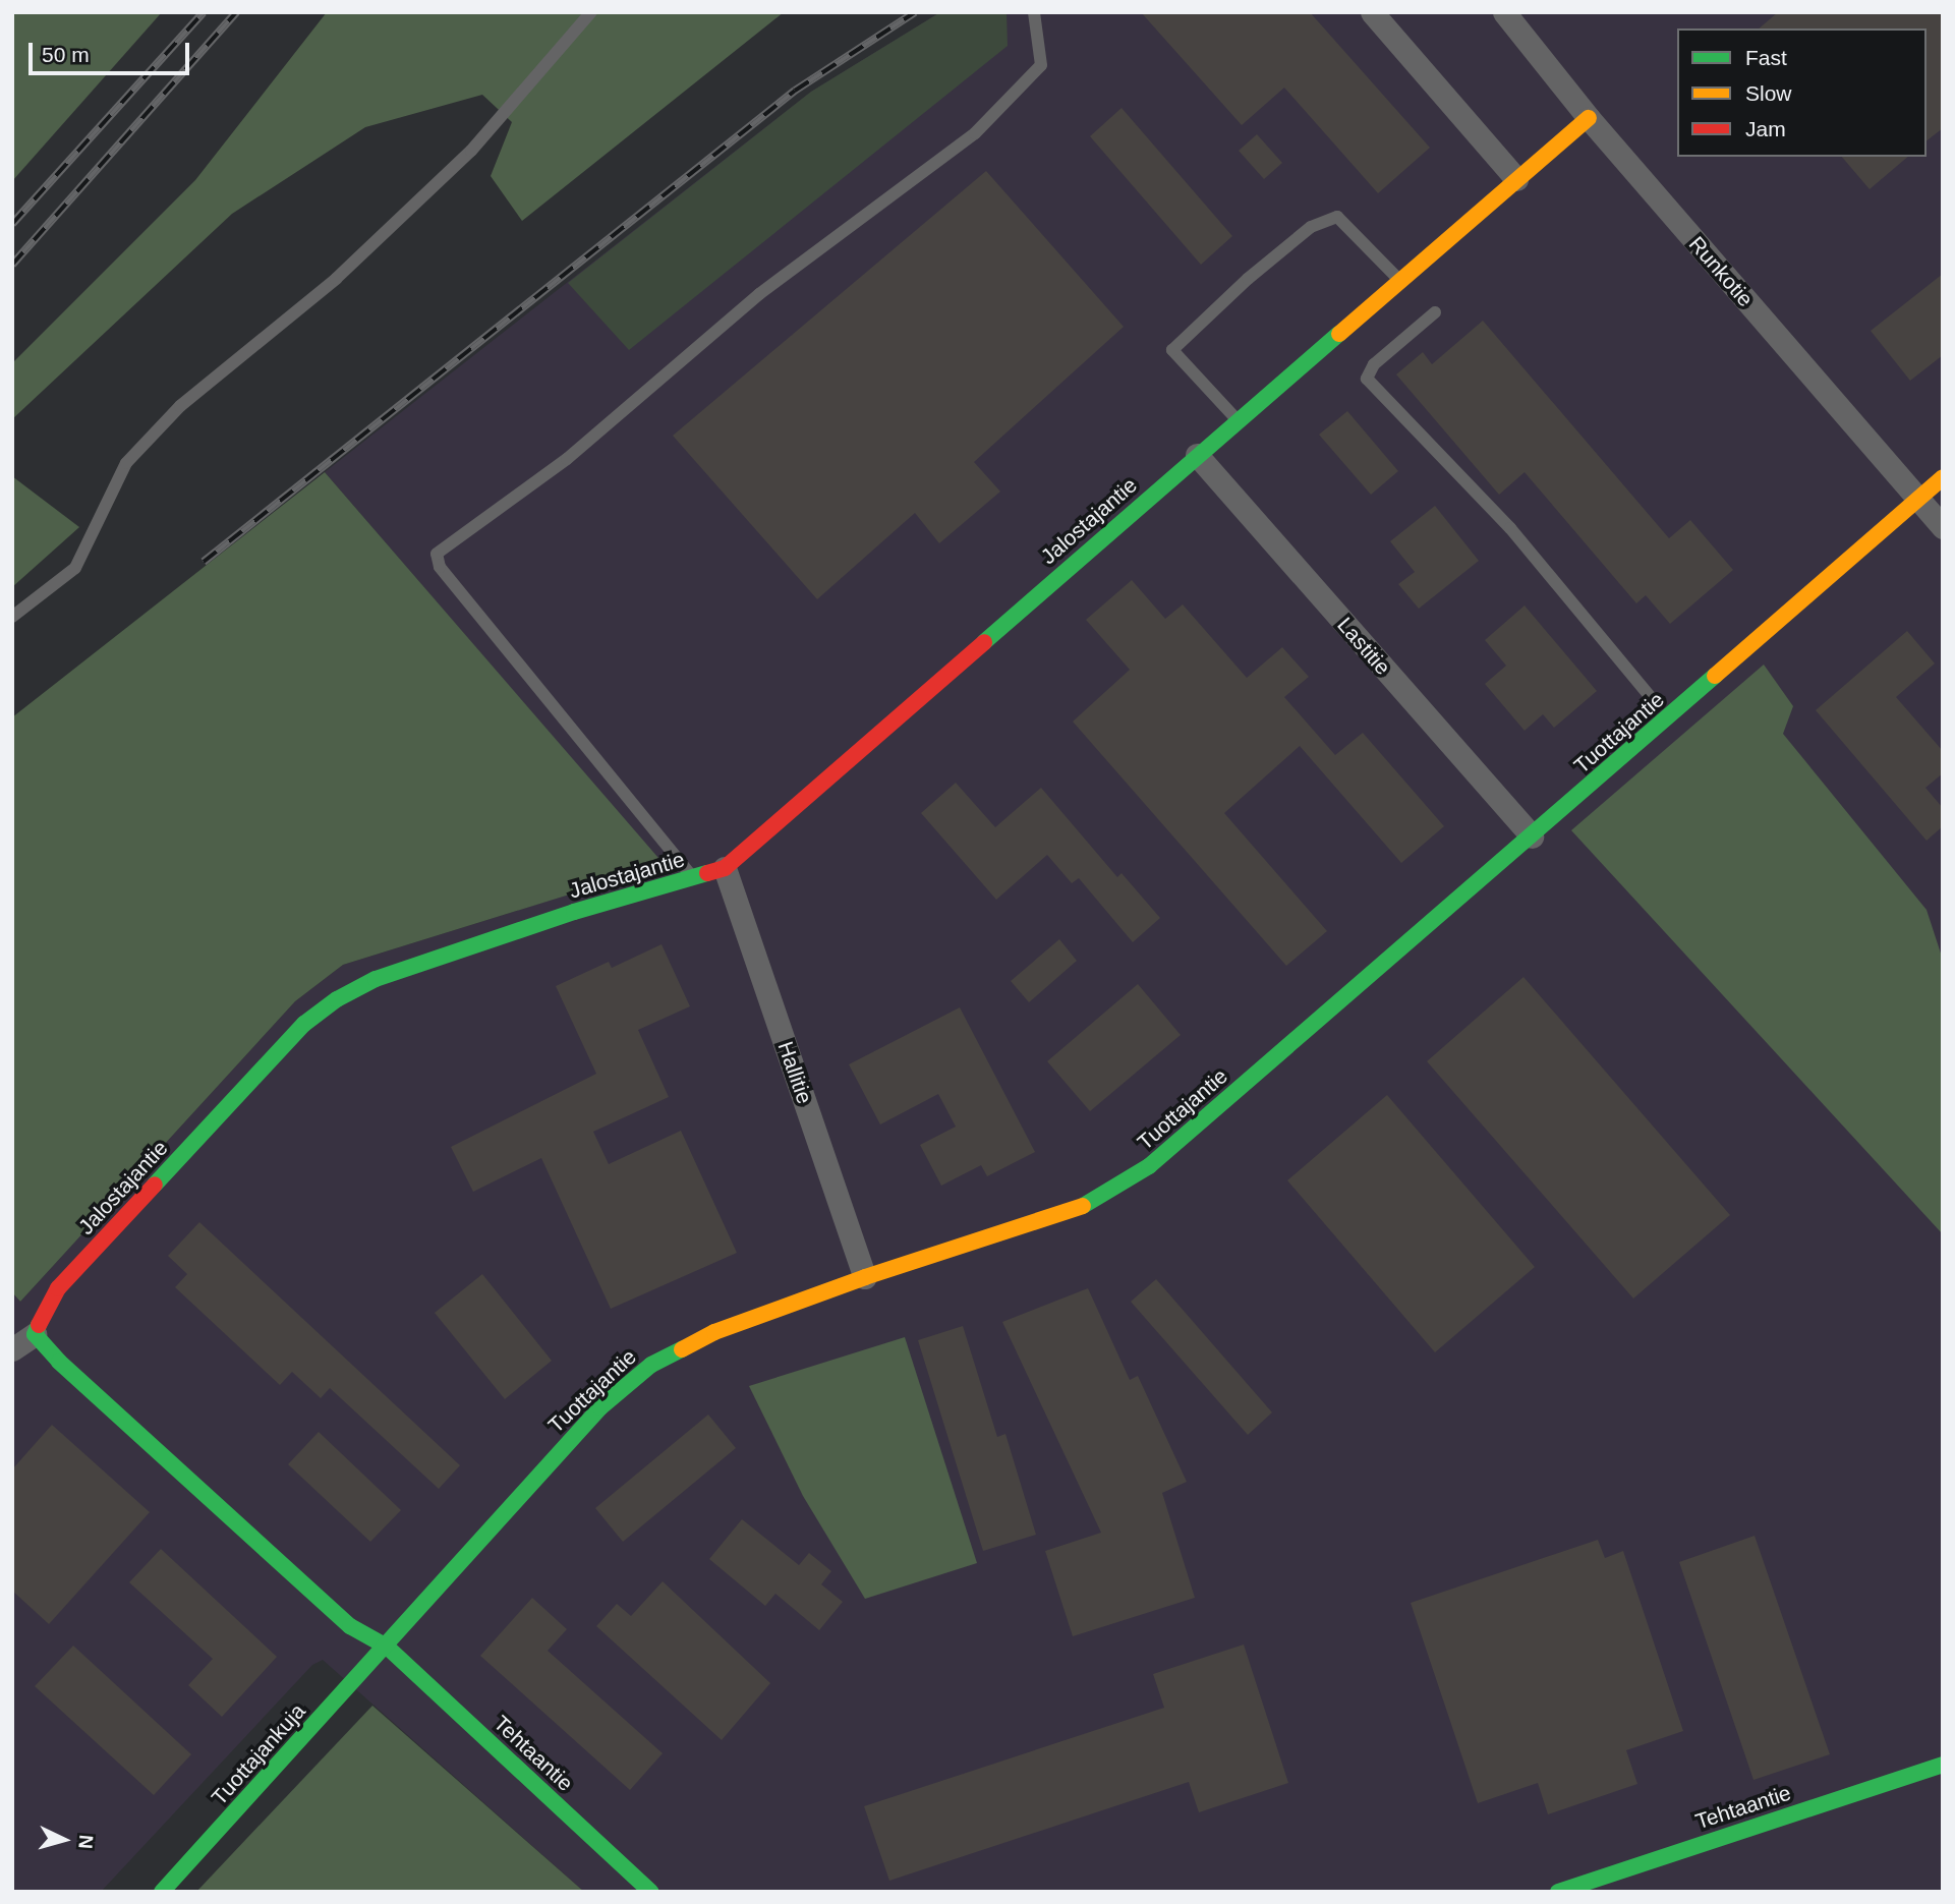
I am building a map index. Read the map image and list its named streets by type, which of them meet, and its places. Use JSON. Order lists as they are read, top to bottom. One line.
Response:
{"streets":{"street":["Runkotie","Jalostajantie","Lastitie","Tuottajantie","Hallitie","Tehtaantie","Tuottajankuja"]},"crossings":[["Runkotie","Jalostajantie"],["Runkotie","Tuottajantie"],["Jalostajantie","Lastitie"],["Jalostajantie","Hallitie"],["Lastitie","Tuottajantie"],["Tuottajantie","Hallitie"],["Tuottajantie","Tehtaantie"],["Tuottajantie","Tuottajankuja"],["Tehtaantie","Tuottajankuja"]],"legend":["Fast","Slow","Jam"],"scale_bar":"50 m","north":"right"}
